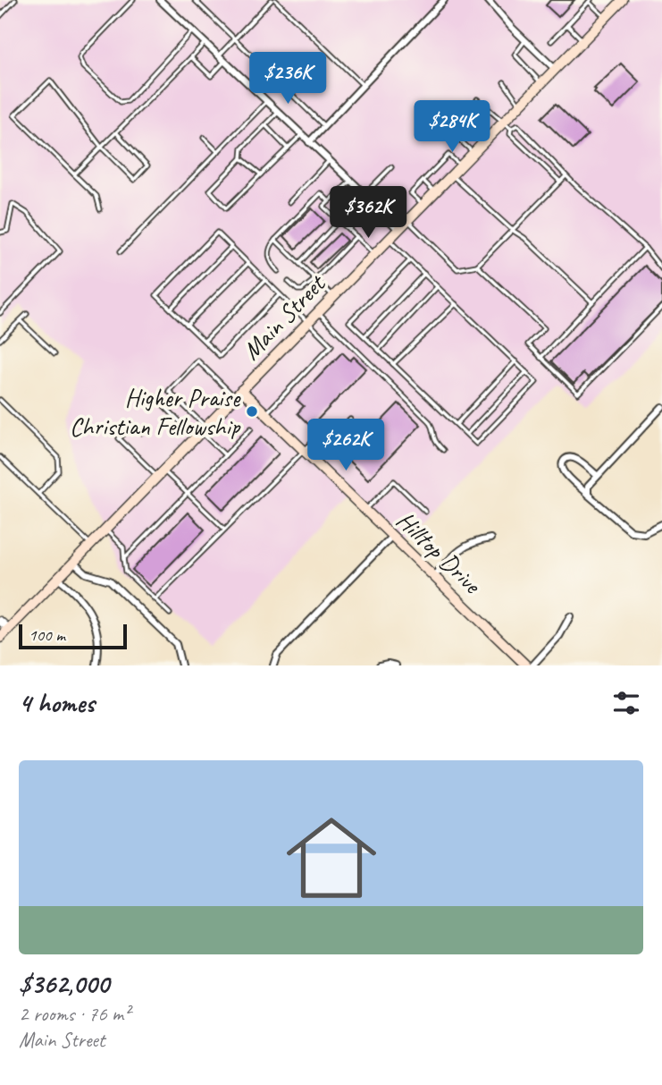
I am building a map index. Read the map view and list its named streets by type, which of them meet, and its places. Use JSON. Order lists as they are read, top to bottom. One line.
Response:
{"streets":{"main road":["Main Street","Hilltop Drive"]},"crossings":[["Main Street","Hilltop Drive"]],"places":["Higher Praise Christian Fellowship"],"scale_bar":"100 m","page":{"price":["$236K","$284K","$362K","$262K"],"scale":"100 m","heading":"4 homes","list":[{"name":"$362,000","note":"2 rooms · 76 m² · Main Street"}]}}
